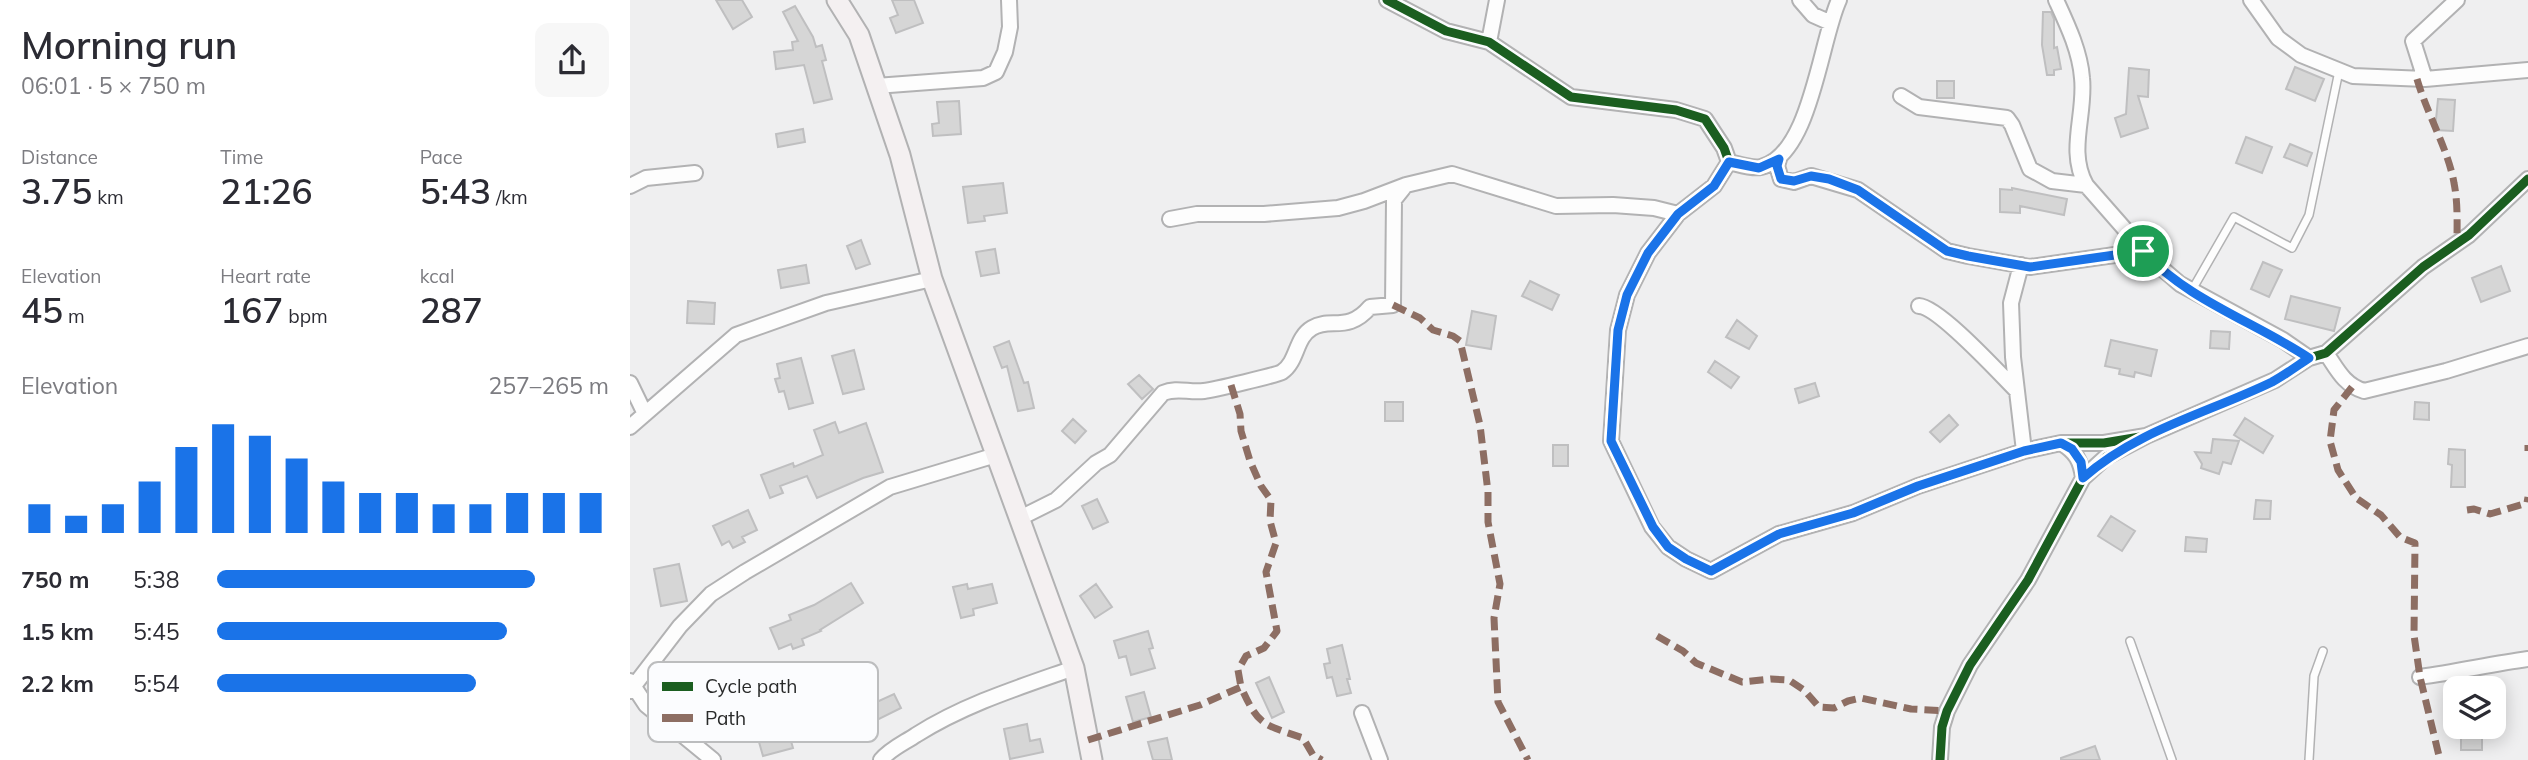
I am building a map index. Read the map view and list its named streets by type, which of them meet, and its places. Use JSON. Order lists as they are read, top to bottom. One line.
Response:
{"legend":["Cycle path","Path"],"page":{"heading":["Morning run","06:01 · 5 × 750 m"],"stats":[["Distance","3.75 km"],["Time","21:26"],["Pace","5:43 /km"],["Elevation","45 m"],["Heart rate","167 bpm"],["kcal","287"]],"chart":["Elevation","257–265 m"],"list":[{"name":"750 m","note":"5:38"},{"name":"1.5 km","note":"5:45"},{"name":"2.2 km","note":"5:54"}]}}
